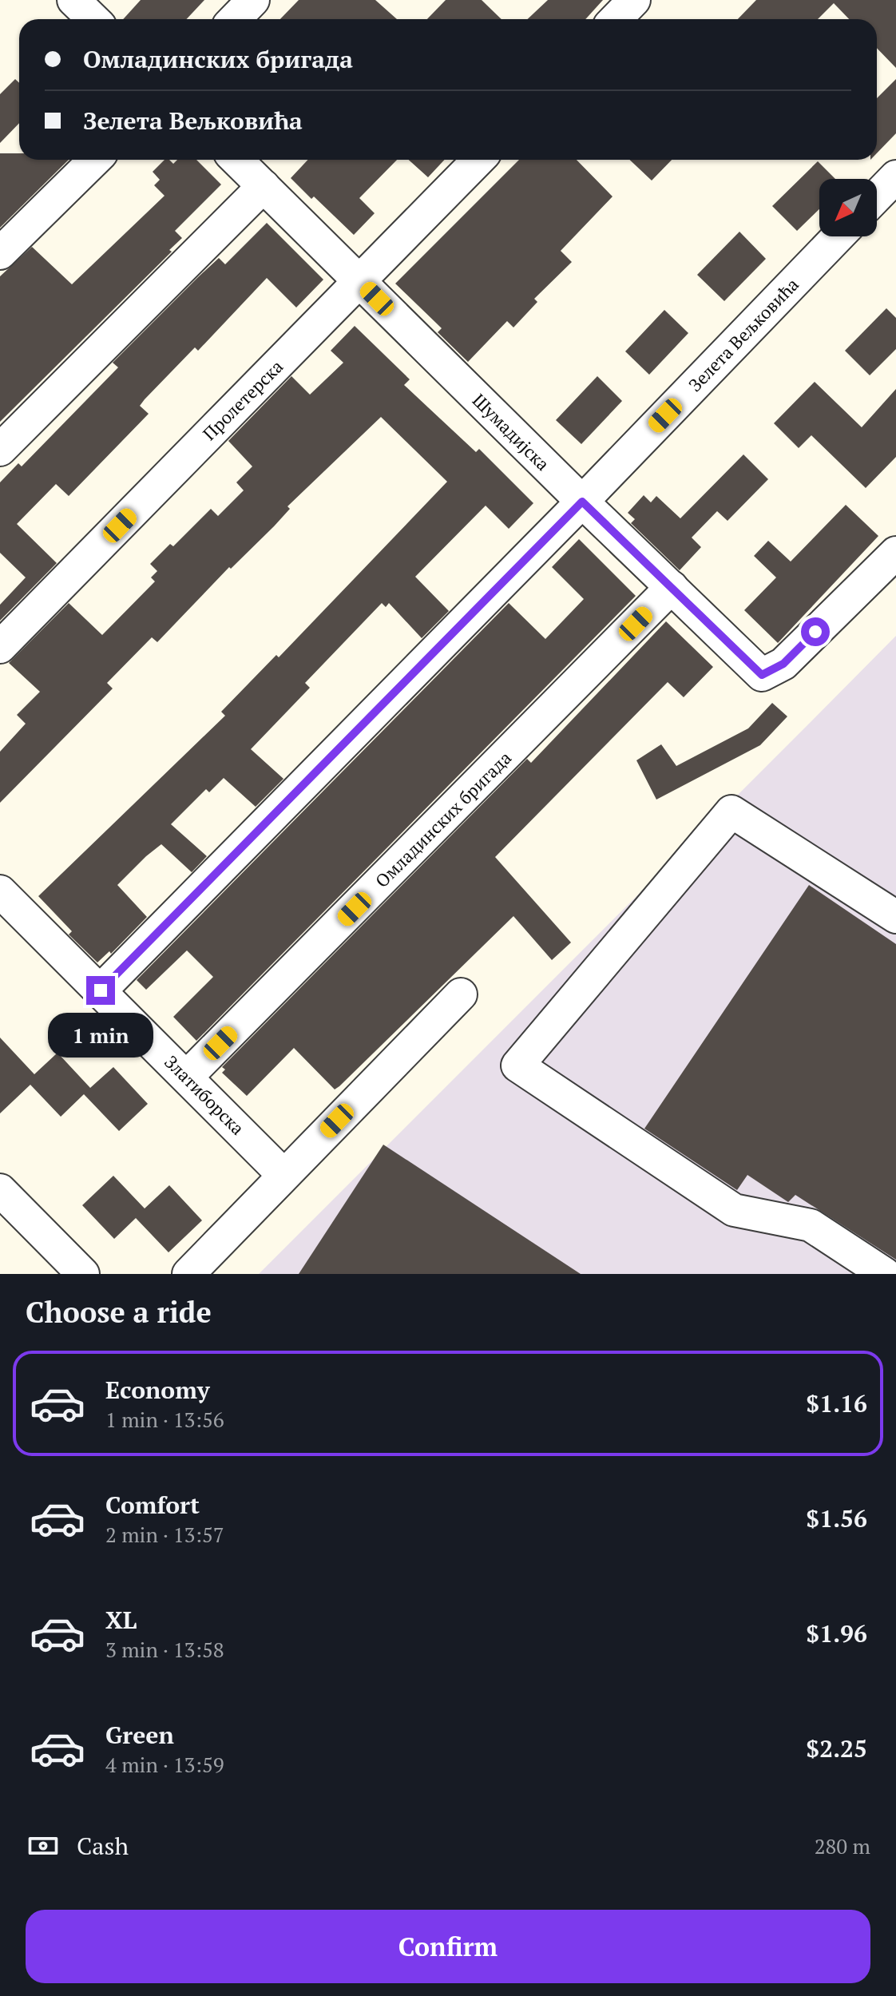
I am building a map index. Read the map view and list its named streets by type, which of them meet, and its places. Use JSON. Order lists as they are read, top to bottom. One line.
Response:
{"streets":{"street":["Зелета Вељковића","Пролетерска","Шумадијска","Омладинских бригада","Златиборска"]},"crossings":[["Зелета Вељковића","Шумадијска"],["Зелета Вељковића","Златиборска"],["Пролетерска","Шумадијска"],["Шумадијска","Омладинских бригада"],["Омладинских бригада","Златиборска"]],"north":"bottom left","page":{"banner":["Омладинских бригада","Зелета Вељковића"],"bubble":"1 min","heading":"Choose a ride","list":[{"name":"Economy","note":"1 min · 13:56","value":"$1.16"},{"name":"Comfort","note":"2 min · 13:57","value":"$1.56"},{"name":"XL","note":"3 min · 13:58","value":"$1.96"},{"name":"Green","note":"4 min · 13:59","value":"$2.25"}],"pay":["Cash","280 m"],"buttons":"Confirm"}}
